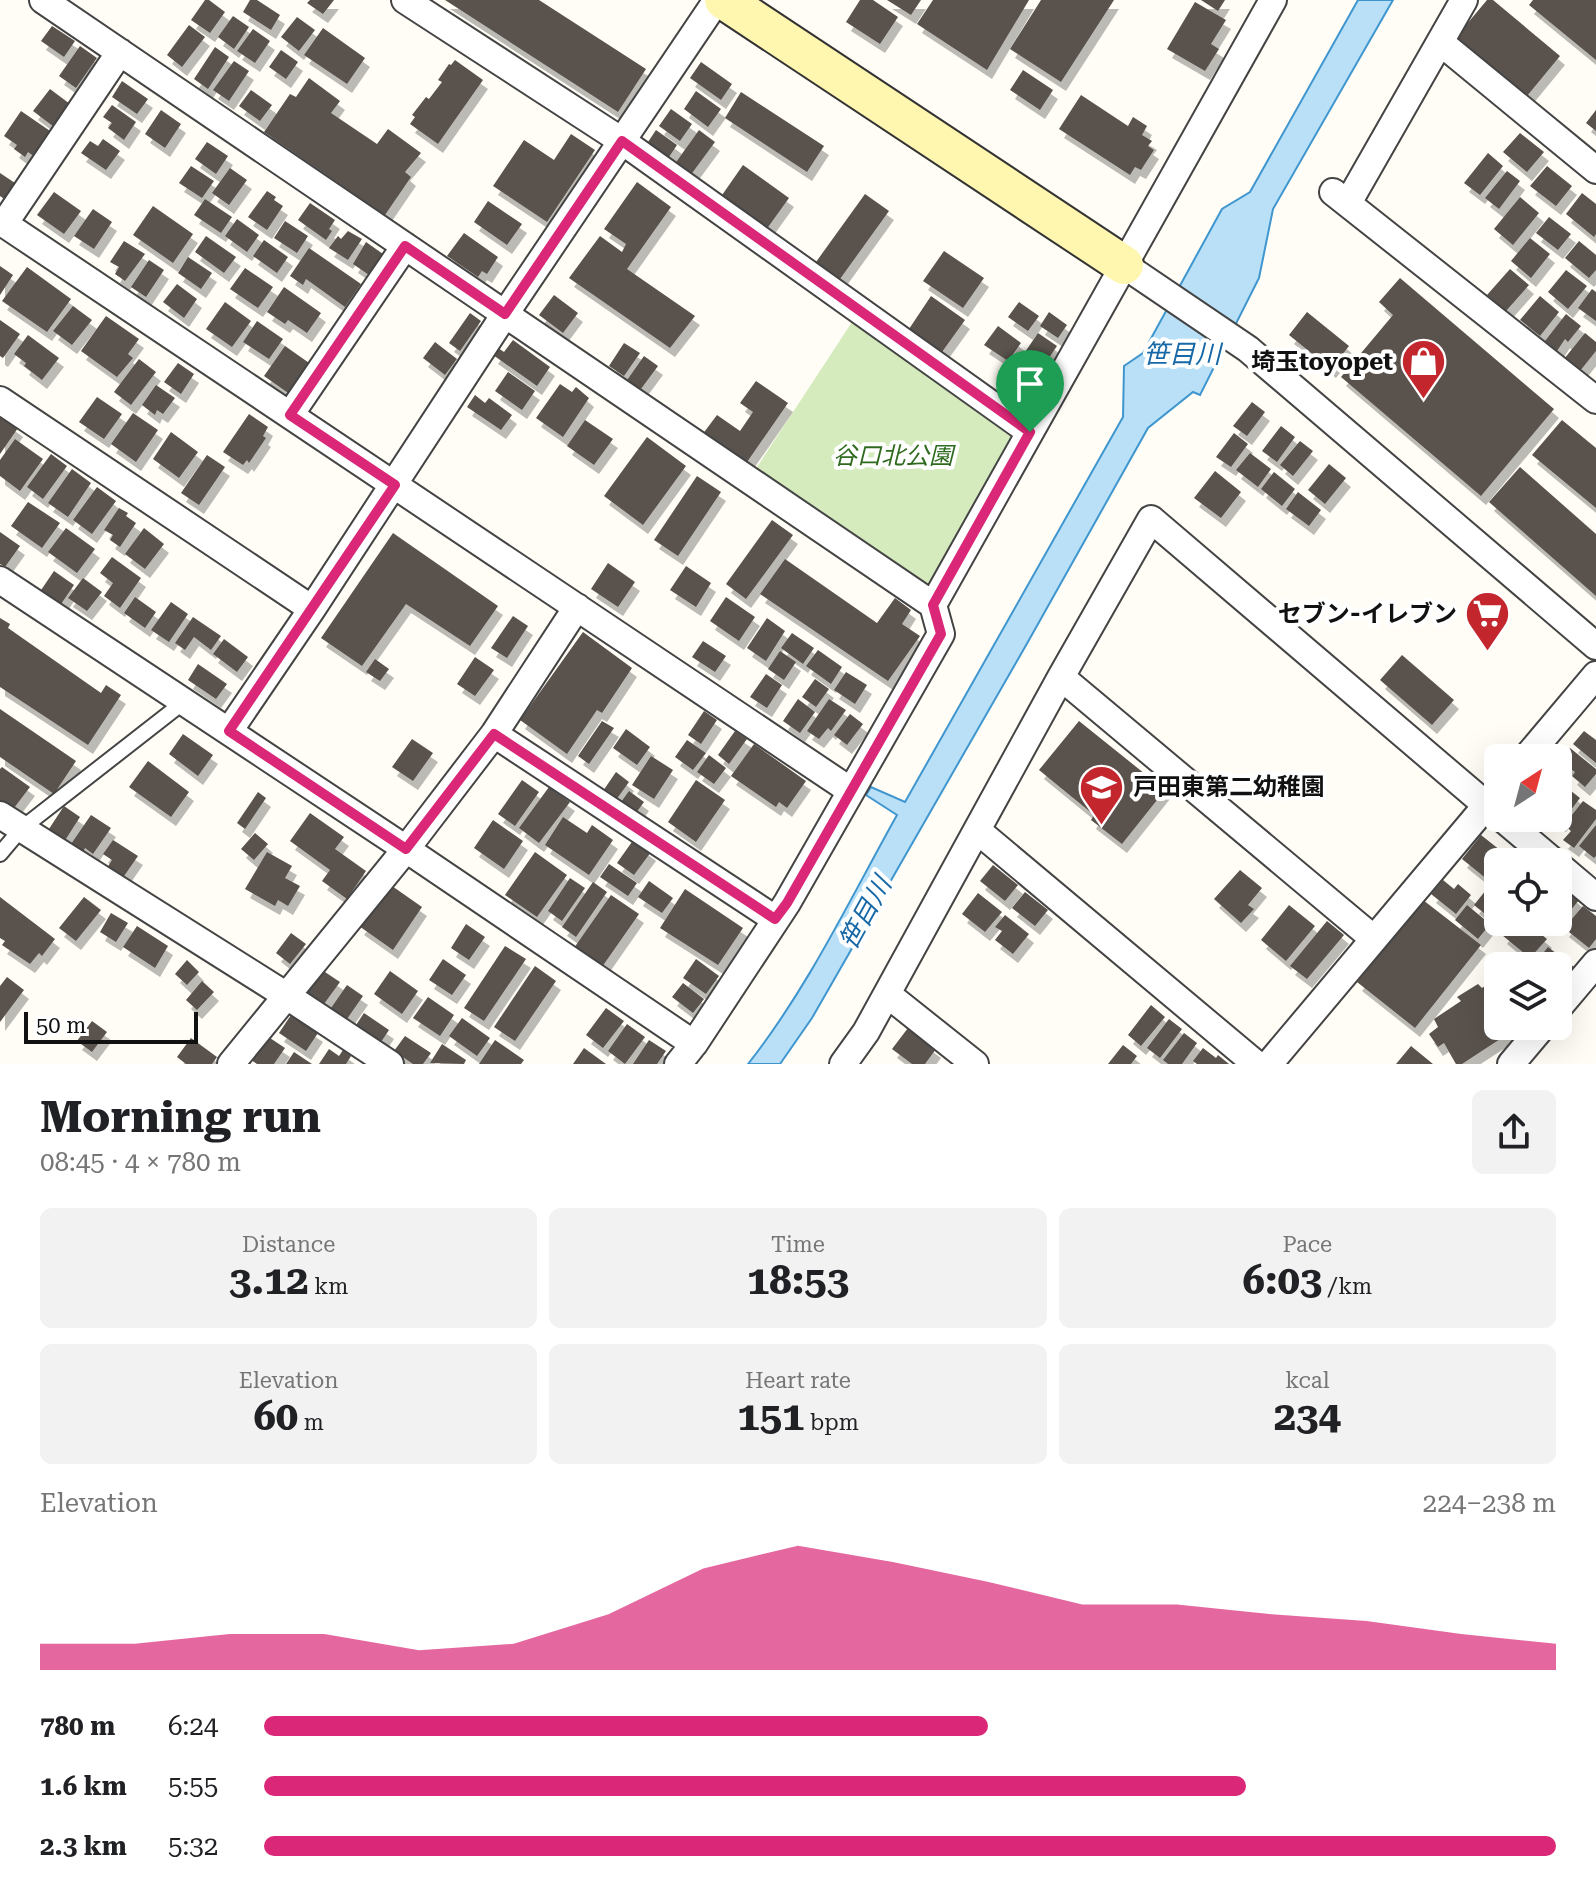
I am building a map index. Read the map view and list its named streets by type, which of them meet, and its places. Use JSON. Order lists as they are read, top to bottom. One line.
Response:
{"water":["笹目川"],"parks":["谷口北公園"],"places":{"shop":["埼玉toyopet"],"supermarket":["セブン-イレブン"],"school or university":["戸田東第二幼稚園"]},"scale_bar":"50 m","north":"top right","page":{"scale":"50 m","heading":["Morning run","08:45 · 4 × 780 m"],"stats":[["Distance","3.12 km"],["Time","18:53"],["Pace","6:03 /km"],["Elevation","60 m"],["Heart rate","151 bpm"],["kcal","234"]],"chart":["Elevation","224–238 m"],"list":[{"name":"780 m","note":"6:24"},{"name":"1.6 km","note":"5:55"},{"name":"2.3 km","note":"5:32"}]}}
